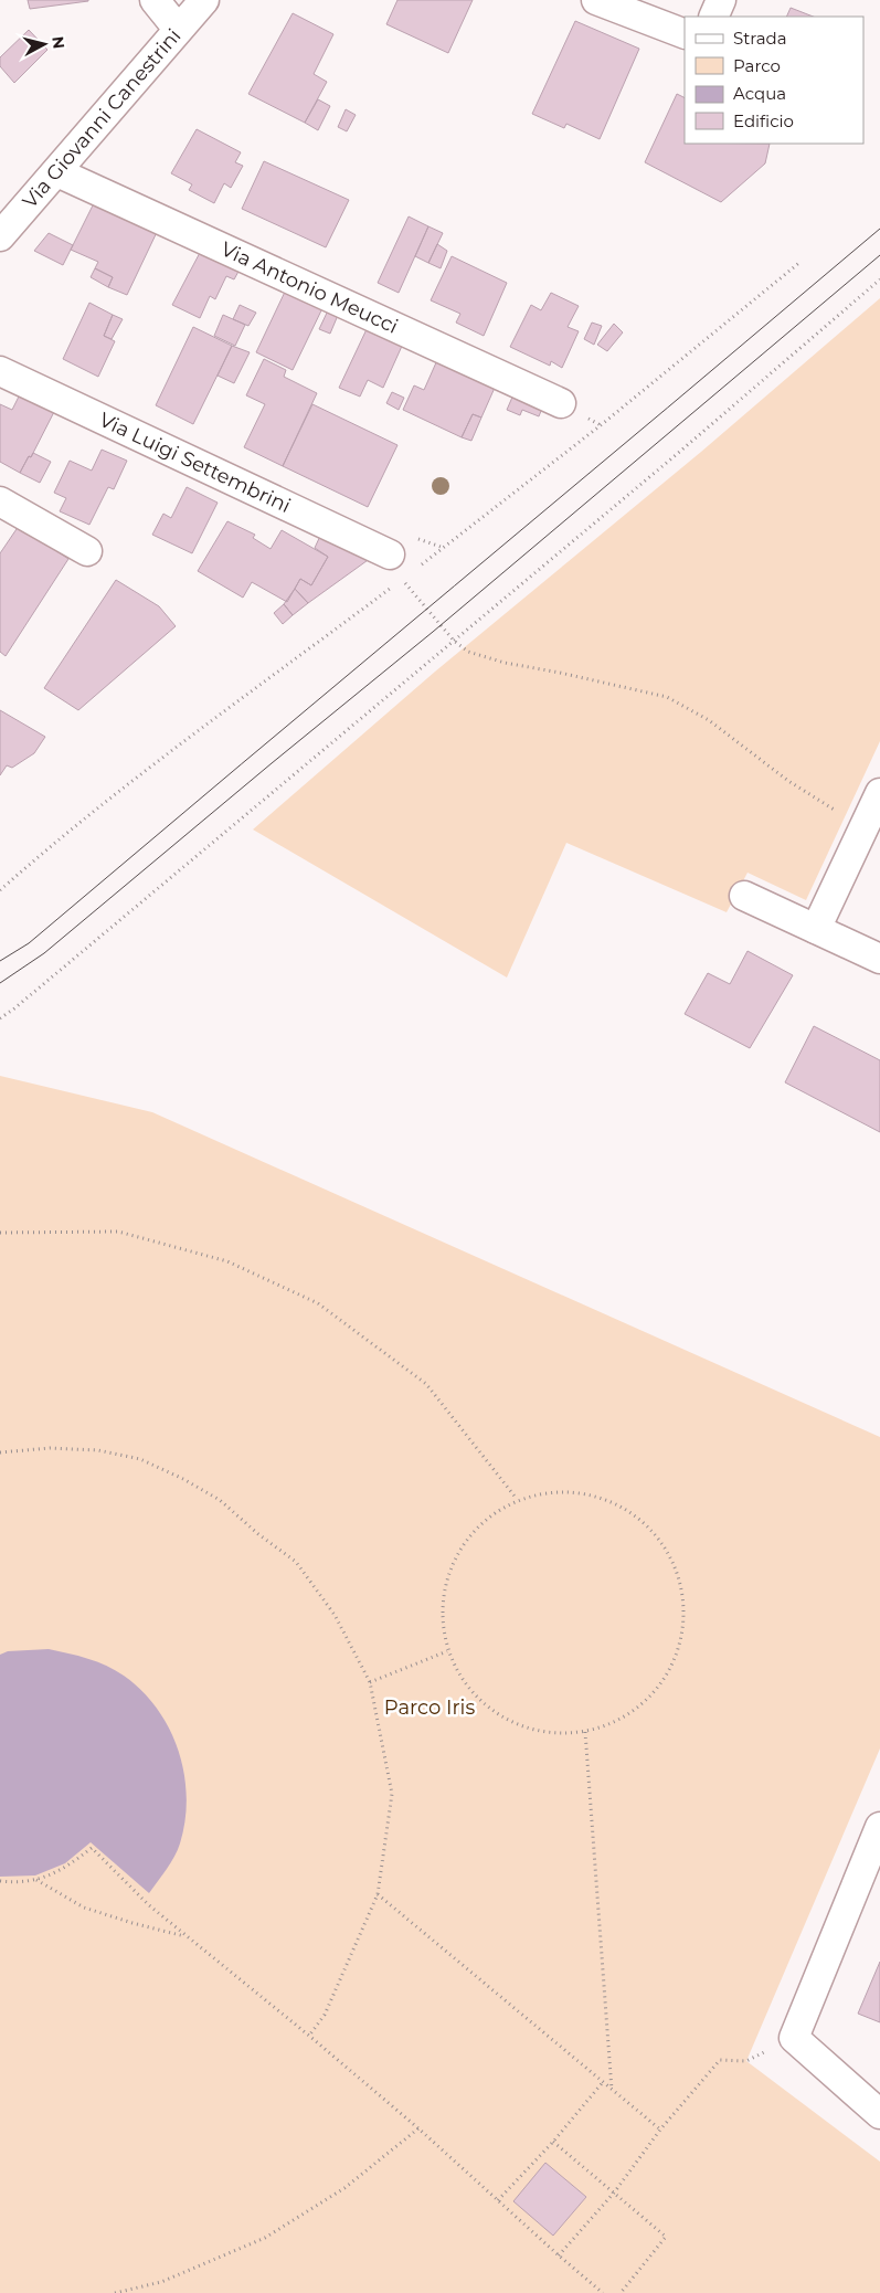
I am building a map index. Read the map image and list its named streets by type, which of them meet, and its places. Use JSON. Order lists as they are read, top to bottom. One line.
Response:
{"streets":{"street":["Via Giovanni Canestrini","Via Antonio Meucci","Via Luigi Settembrini"]},"crossings":[["Via Giovanni Canestrini","Via Antonio Meucci"]],"parks":["Parco Iris"],"legend":["Strada","Parco","Acqua","Edificio"],"north":"right"}
